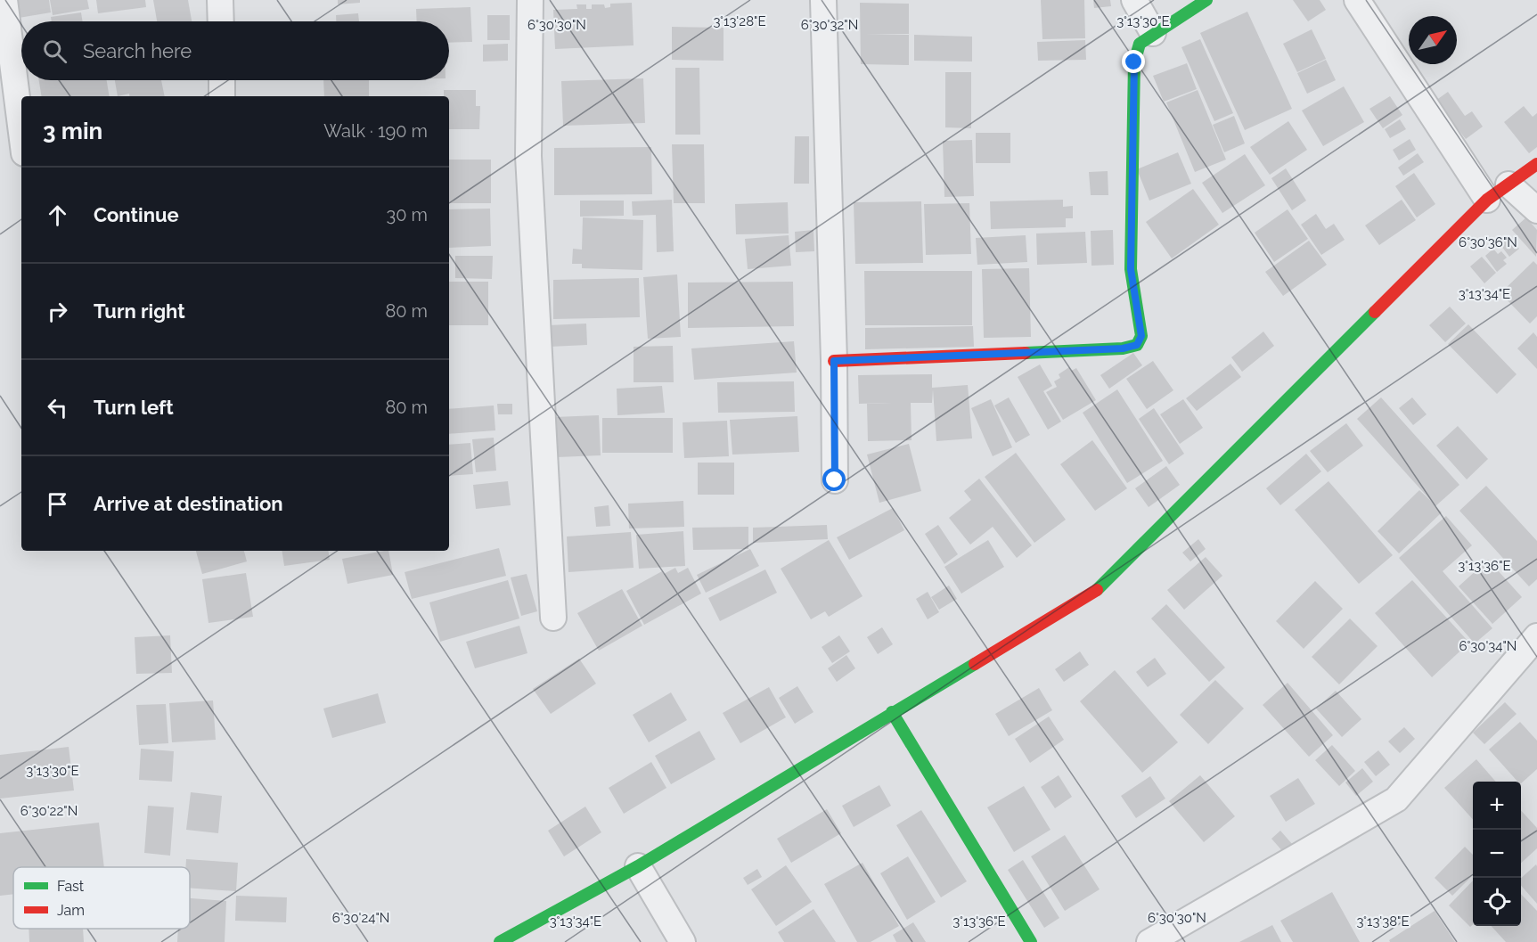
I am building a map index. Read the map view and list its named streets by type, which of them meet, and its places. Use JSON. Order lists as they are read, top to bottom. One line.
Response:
{"legend":["Fast","Jam"],"north":"top right","page":{"search":"Search here","heading":["3 min","Walk · 190 m"],"list":[["Continue","30 m"],["Turn right","80 m"],["Turn left","80 m"],"Arrive at destination"],"map_buttons":["+","−"]},"coordinates":["3°13'28\"E","3°13'30\"E","6°30'32\"N","6°30'30\"N","6°30'36\"N","3°13'34\"E","3°13'36\"E","6°30'34\"N","6°30'22\"N","6°30'24\"N","3°13'38\"E"]}
